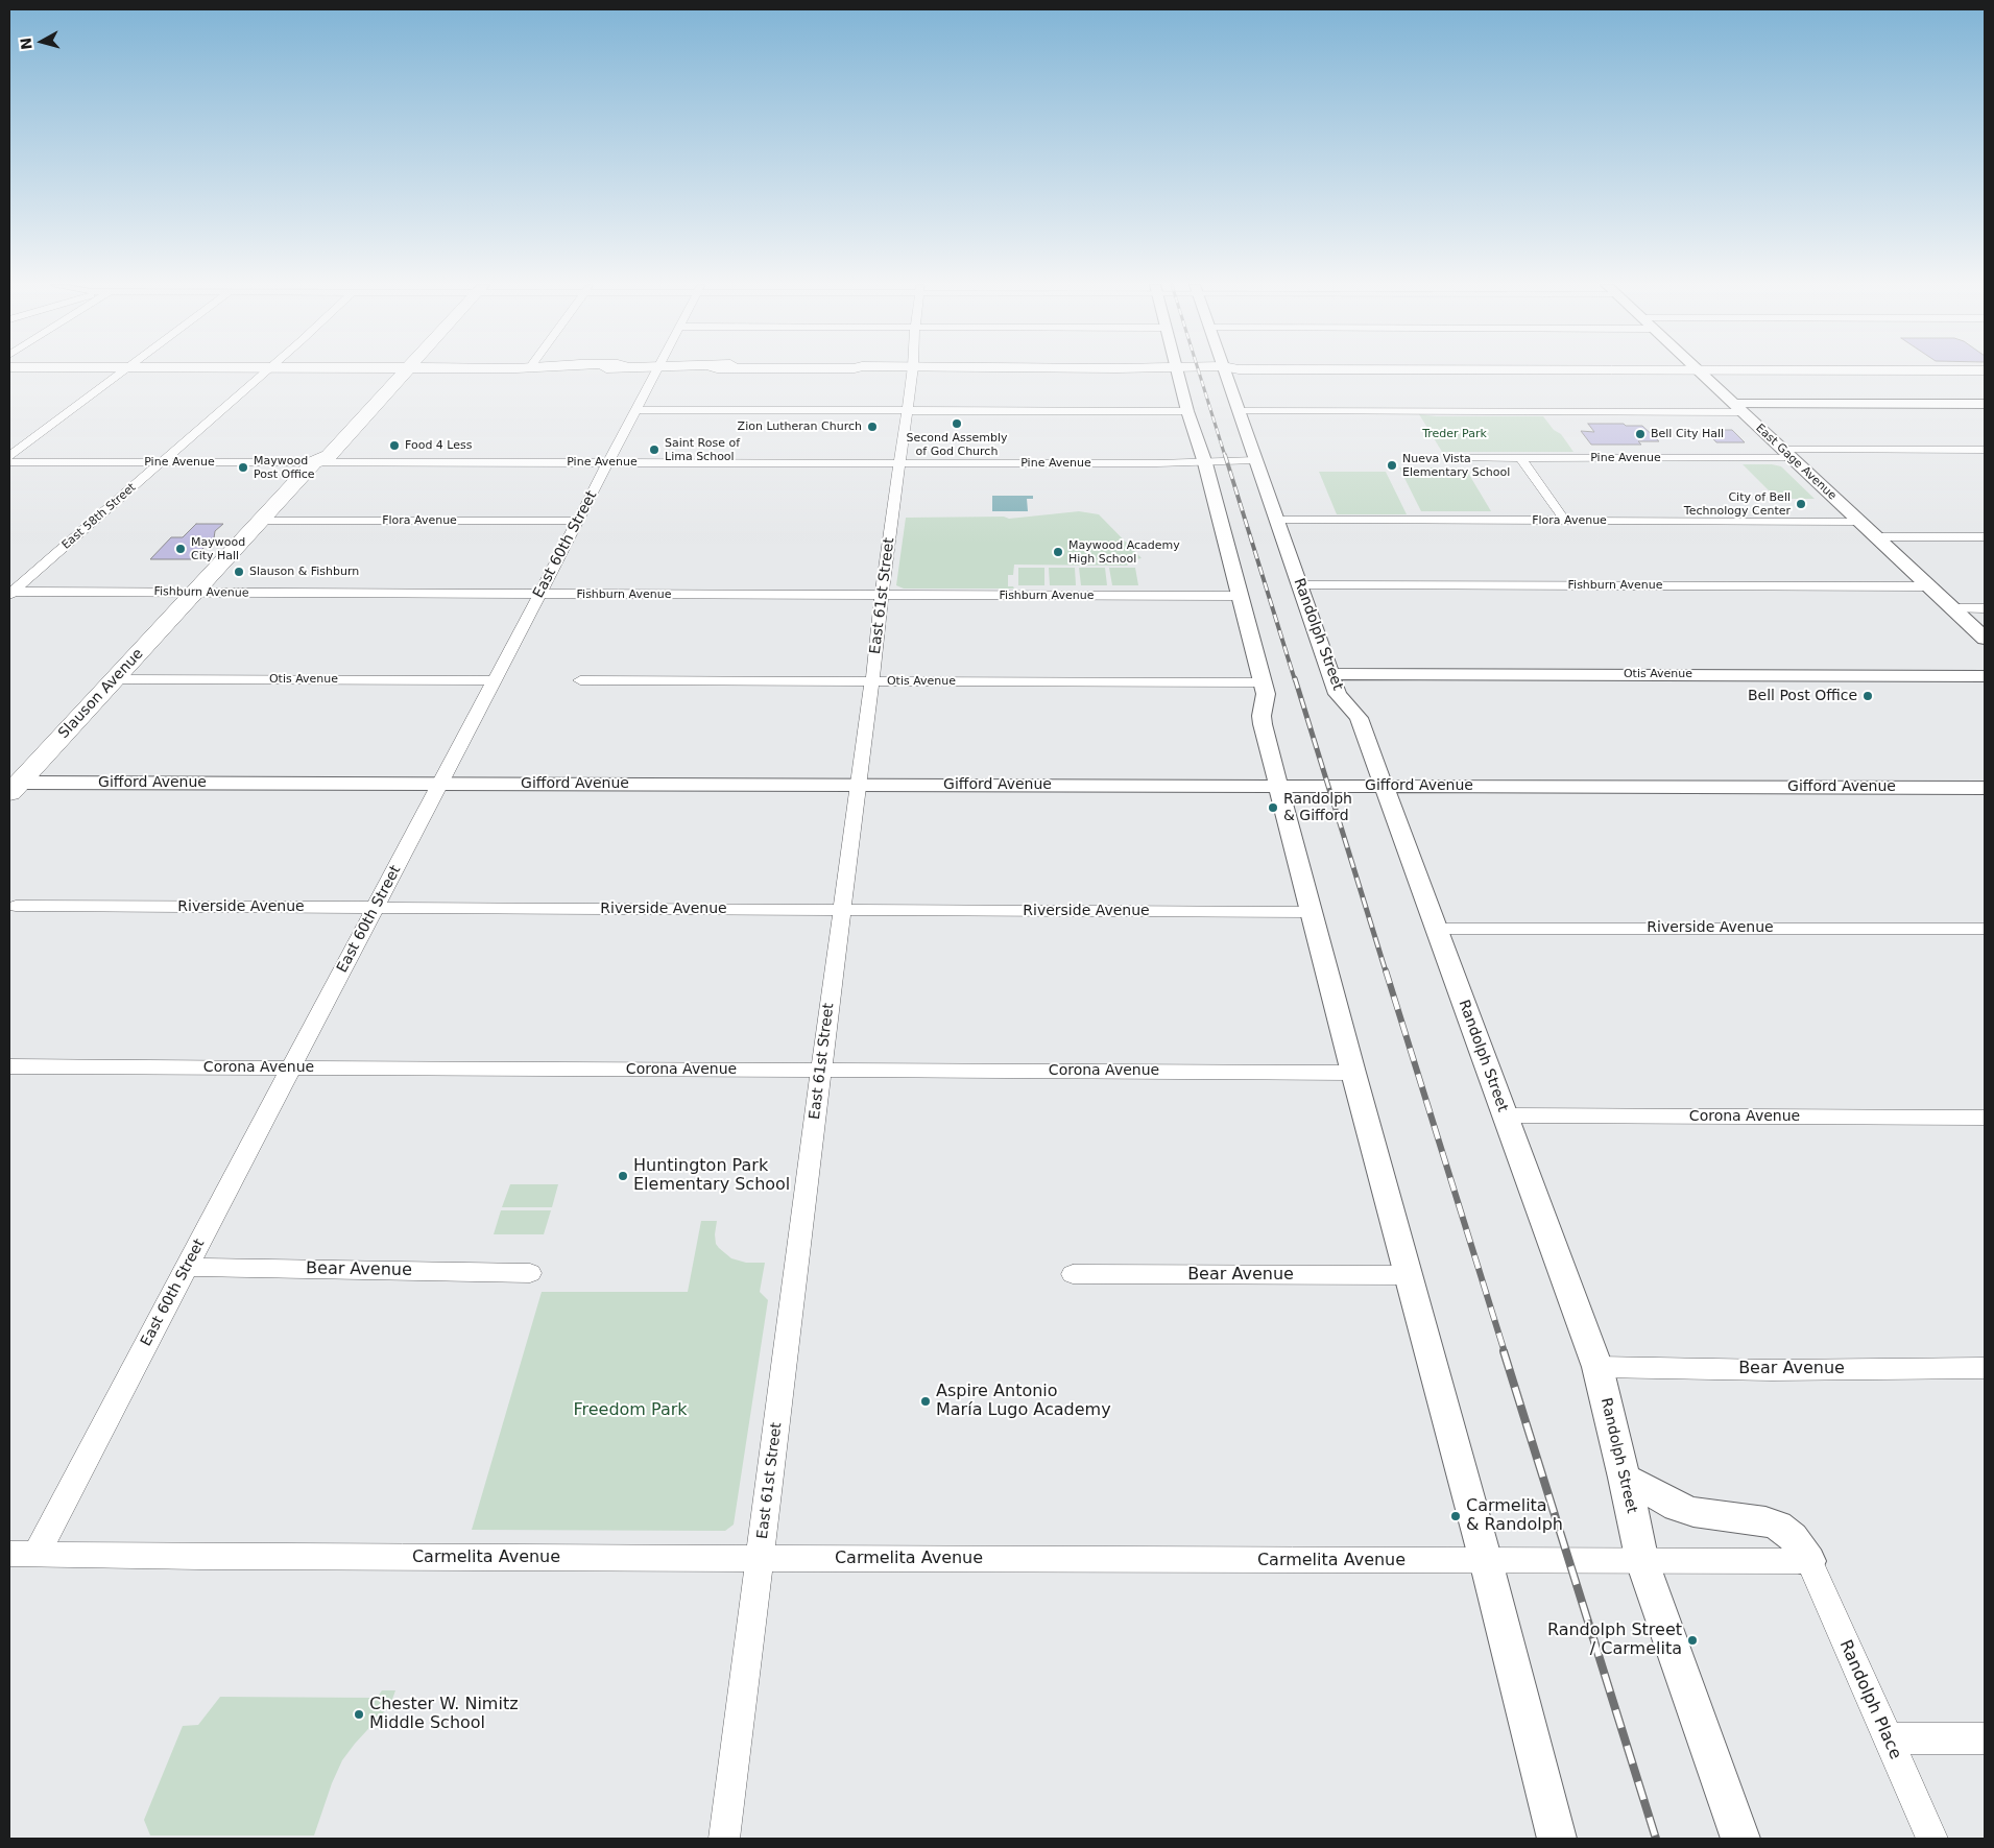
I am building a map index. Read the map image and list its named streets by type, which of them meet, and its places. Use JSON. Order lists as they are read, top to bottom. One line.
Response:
{"streets":{"main road":["East Gage Avenue","Slauson Avenue"],"street":["Pine Avenue","East 58th Street","Flora Avenue","East 60th Street","Fishburn Avenue","East 61st Street","Randolph Street","Otis Avenue","Gifford Avenue","Riverside Avenue","Corona Avenue","Bear Avenue","Carmelita Avenue","Randolph Place"]},"crossings":[["Pine Avenue","East Gage Avenue"],["Pine Avenue","East 58th Street"],["Pine Avenue","East 60th Street"],["Pine Avenue","East 61st Street"],["Pine Avenue","Randolph Street"],["Pine Avenue","Slauson Avenue"],["East Gage Avenue","Flora Avenue"],["East Gage Avenue","Fishburn Avenue"],["East 58th Street","Fishburn Avenue"],["Flora Avenue","East 60th Street"],["Flora Avenue","Randolph Street"],["Flora Avenue","Slauson Avenue"],["East 60th Street","Fishburn Avenue"],["East 60th Street","Otis Avenue"],["East 60th Street","Gifford Avenue"],["East 60th Street","Riverside Avenue"],["East 60th Street","Corona Avenue"],["East 60th Street","Bear Avenue"],["East 60th Street","Carmelita Avenue"],["Fishburn Avenue","East 61st Street"],["Fishburn Avenue","Randolph Street"],["Fishburn Avenue","Slauson Avenue"],["East 61st Street","Otis Avenue"],["East 61st Street","Gifford Avenue"],["East 61st Street","Riverside Avenue"],["East 61st Street","Corona Avenue"],["East 61st Street","Carmelita Avenue"],["Randolph Street","Otis Avenue"],["Randolph Street","Gifford Avenue"],["Randolph Street","Riverside Avenue"],["Randolph Street","Corona Avenue"],["Randolph Street","Bear Avenue"],["Randolph Street","Carmelita Avenue"],["Otis Avenue","Slauson Avenue"],["Slauson Avenue","Gifford Avenue"],["Carmelita Avenue","Randolph Place"]],"parks":["Treder Park","Freedom Park"],"places":["Second Assembly of God Church","Zion Lutheran Church","Bell City Hall","Food 4 Less","Saint Rose of Lima School","Nueva Vista Elementary School","Maywood Post Office","City of Bell Technology Center","Maywood City Hall","Maywood Academy High School","Slauson & Fishburn","Bell Post Office","Randolph & Gifford","Huntington Park Elementary School","Aspire Antonio María Lugo Academy","Carmelita & Randolph","Randolph Street / Carmelita","Chester W. Nimitz Middle School"],"north":"left"}
